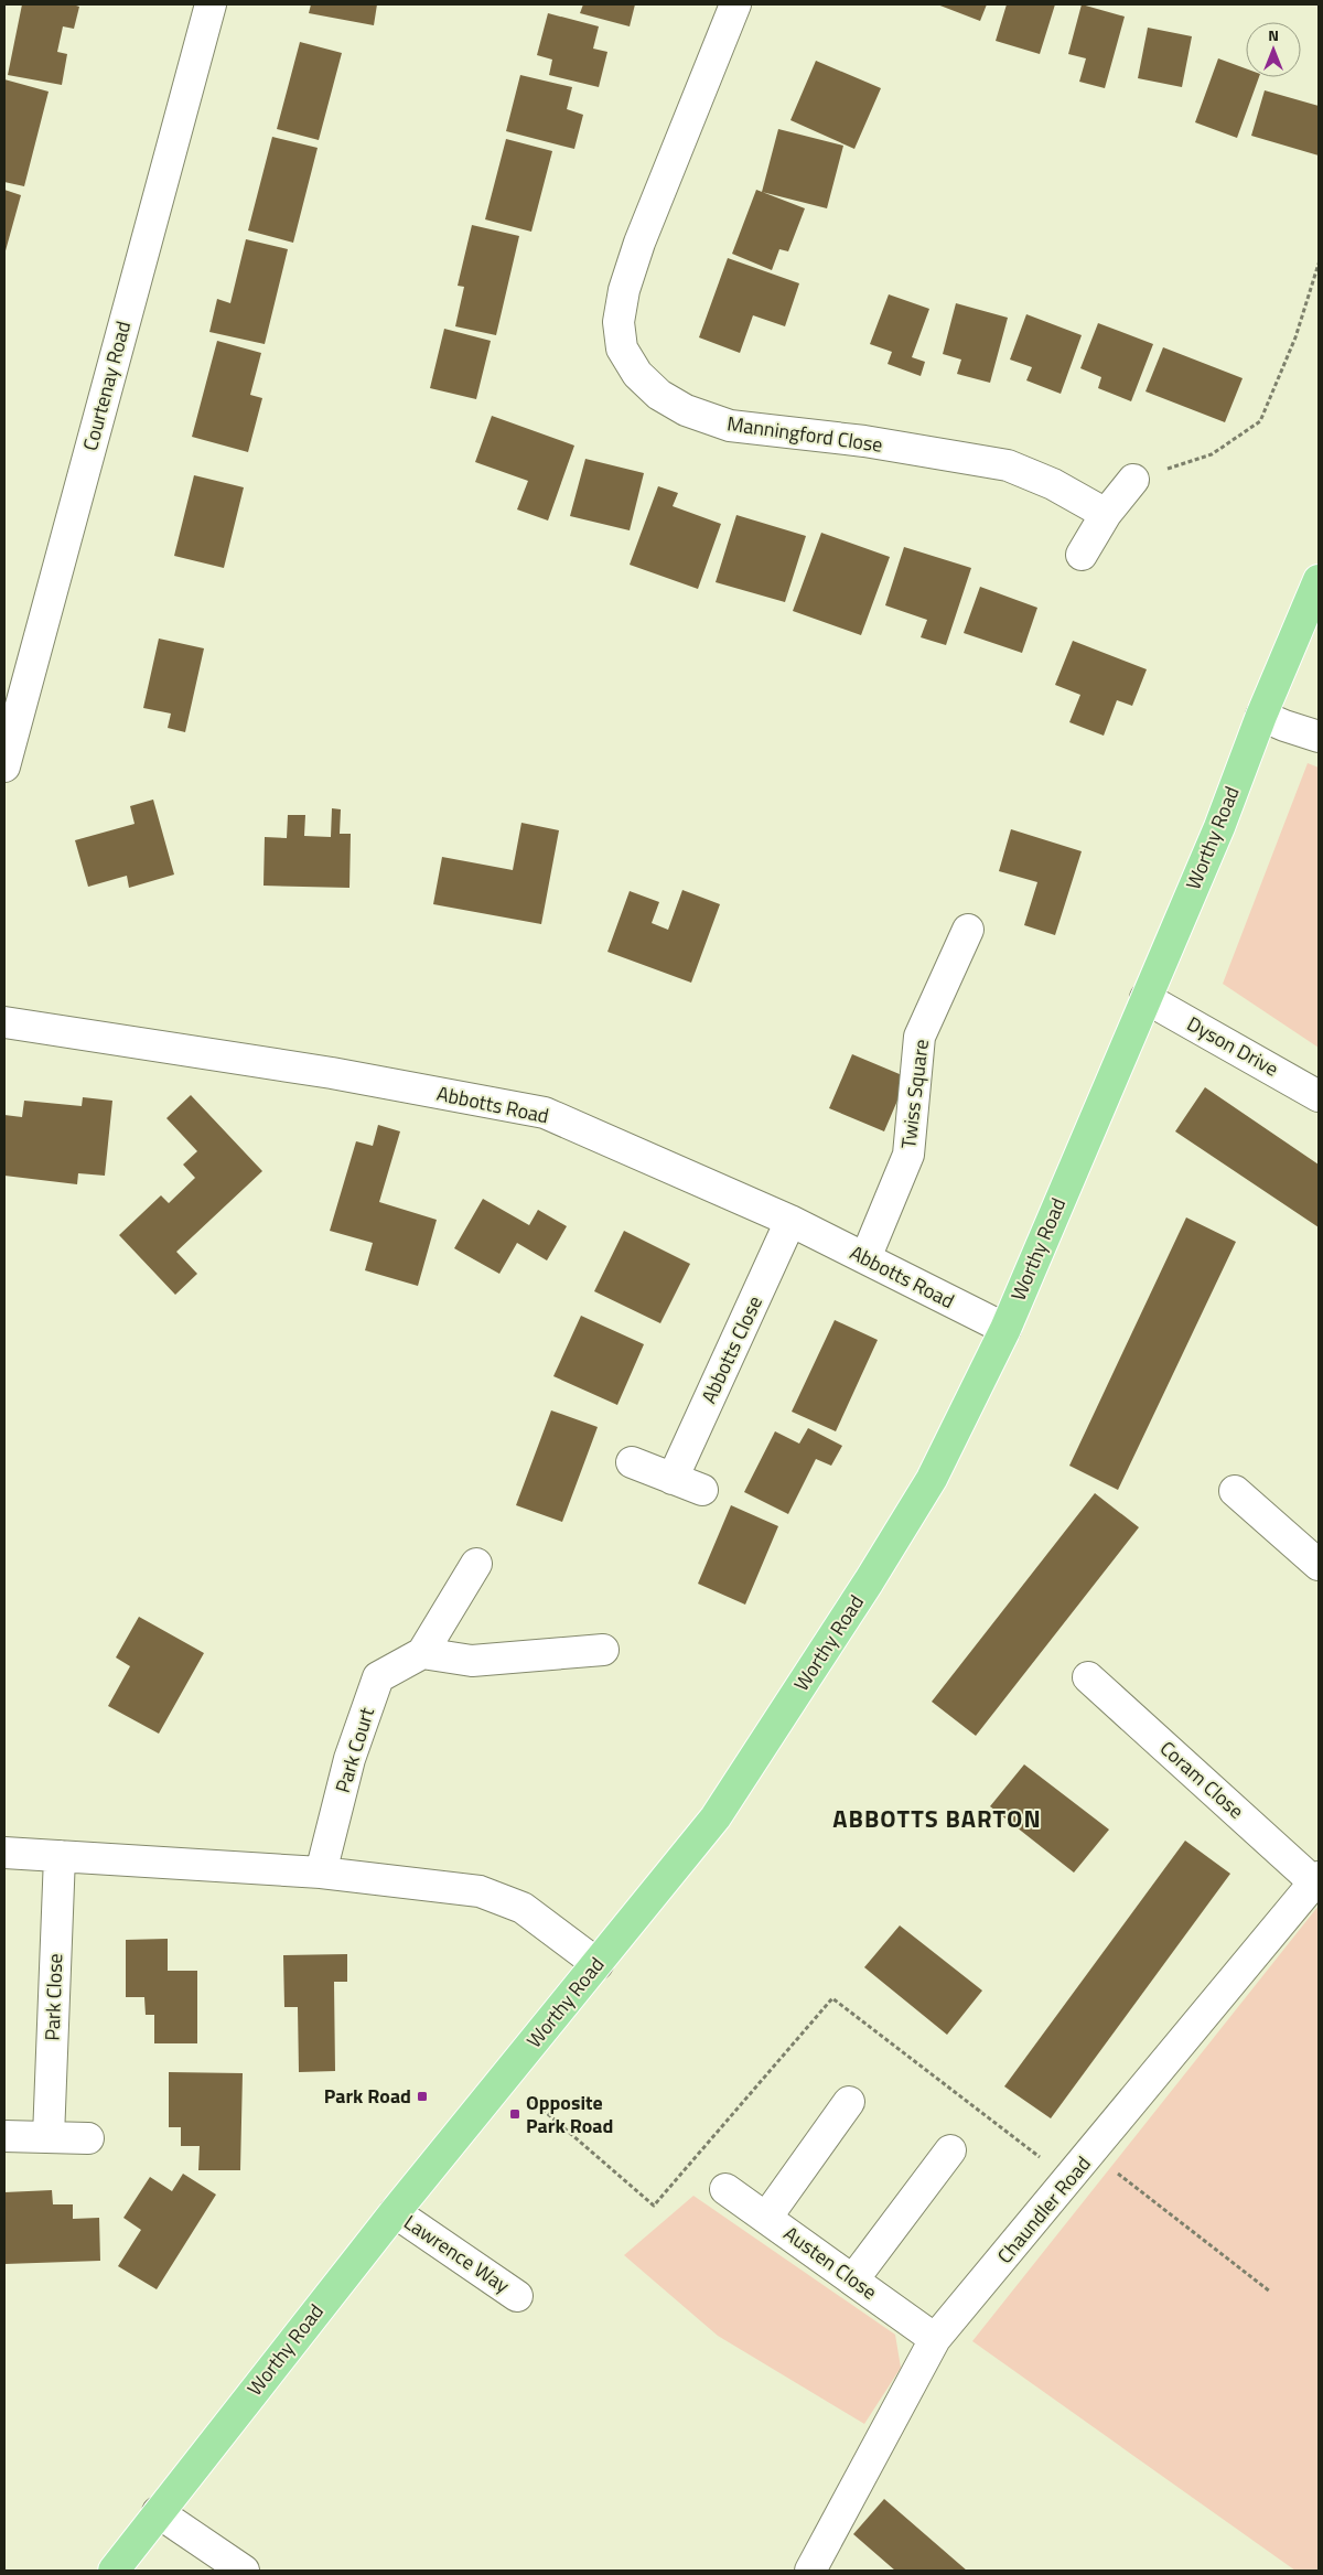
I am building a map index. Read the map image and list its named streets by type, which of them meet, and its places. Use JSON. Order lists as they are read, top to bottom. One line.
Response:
{"streets":{"main road":["Worthy Road"],"street":["Courtenay Road","Manningford Close","Dyson Drive","Twiss Square","Abbotts Road","Abbotts Close","Park Court","Coram Close","Park Close","Chaundler Road","Lawrence Way","Austen Close"]},"crossings":[["Worthy Road","Dyson Drive"],["Worthy Road","Abbotts Road"],["Worthy Road","Lawrence Way"],["Twiss Square","Abbotts Road"],["Abbotts Road","Abbotts Close"],["Coram Close","Chaundler Road"],["Chaundler Road","Austen Close"]],"districts":["ABBOTTS BARTON"],"places":{"transit":["Park Road","Opposite Park Road"]},"north":"top"}
